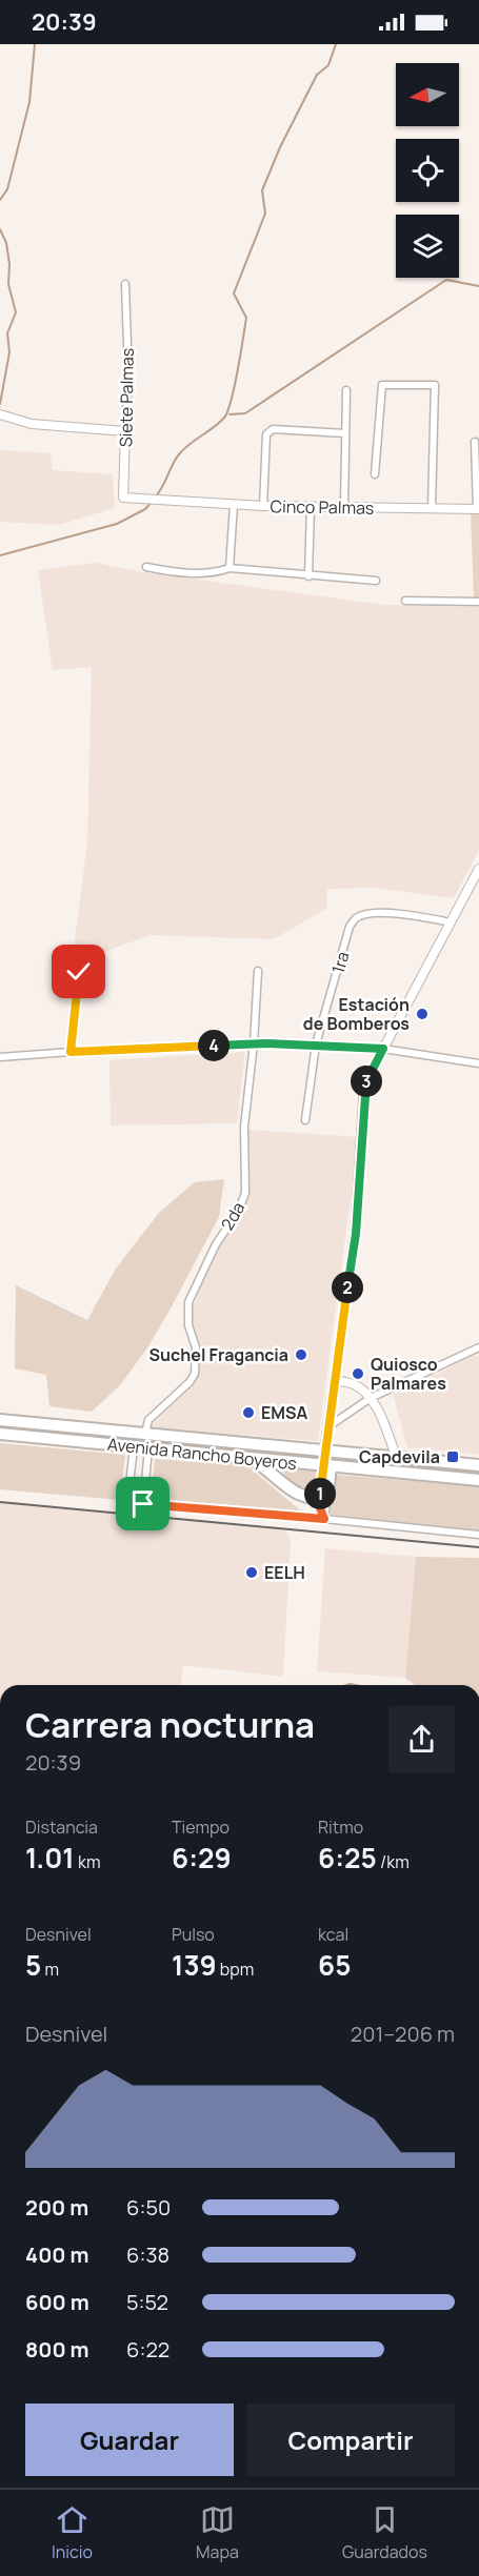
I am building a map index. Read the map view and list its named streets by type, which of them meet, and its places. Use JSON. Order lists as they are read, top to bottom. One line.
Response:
{"streets":{"highway":["Avenida Rancho Boyeros"],"street":["Siete Palmas","Cinco Palmas","1ra","2da"]},"crossings":[["Siete Palmas","Cinco Palmas"],["2da","Avenida Rancho Boyeros"]],"places":{"other":["Estación de Bomberos","Suchel Fragancia","Quiosco Palmares","EMSA","EELH"],"transit":["Capdevila"]},"north":"left","page":{"status":"20:39","pins":["4","3","2","1"],"heading":["Carrera nocturna","20:39"],"stats":[["Distancia","1.01 km"],["Tiempo","6:29"],["Ritmo","6:25 /km"],["Desnivel","5 m"],["Pulso","139 bpm"],["kcal","65"]],"chart":["Desnivel","201–206 m"],"list":[{"name":"200 m","note":"6:50"},{"name":"400 m","note":"6:38"},{"name":"600 m","note":"5:52"},{"name":"800 m","note":"6:22"}],"buttons":["Guardar","Compartir"],"tabs":["Inicio","Mapa","Guardados"]}}
